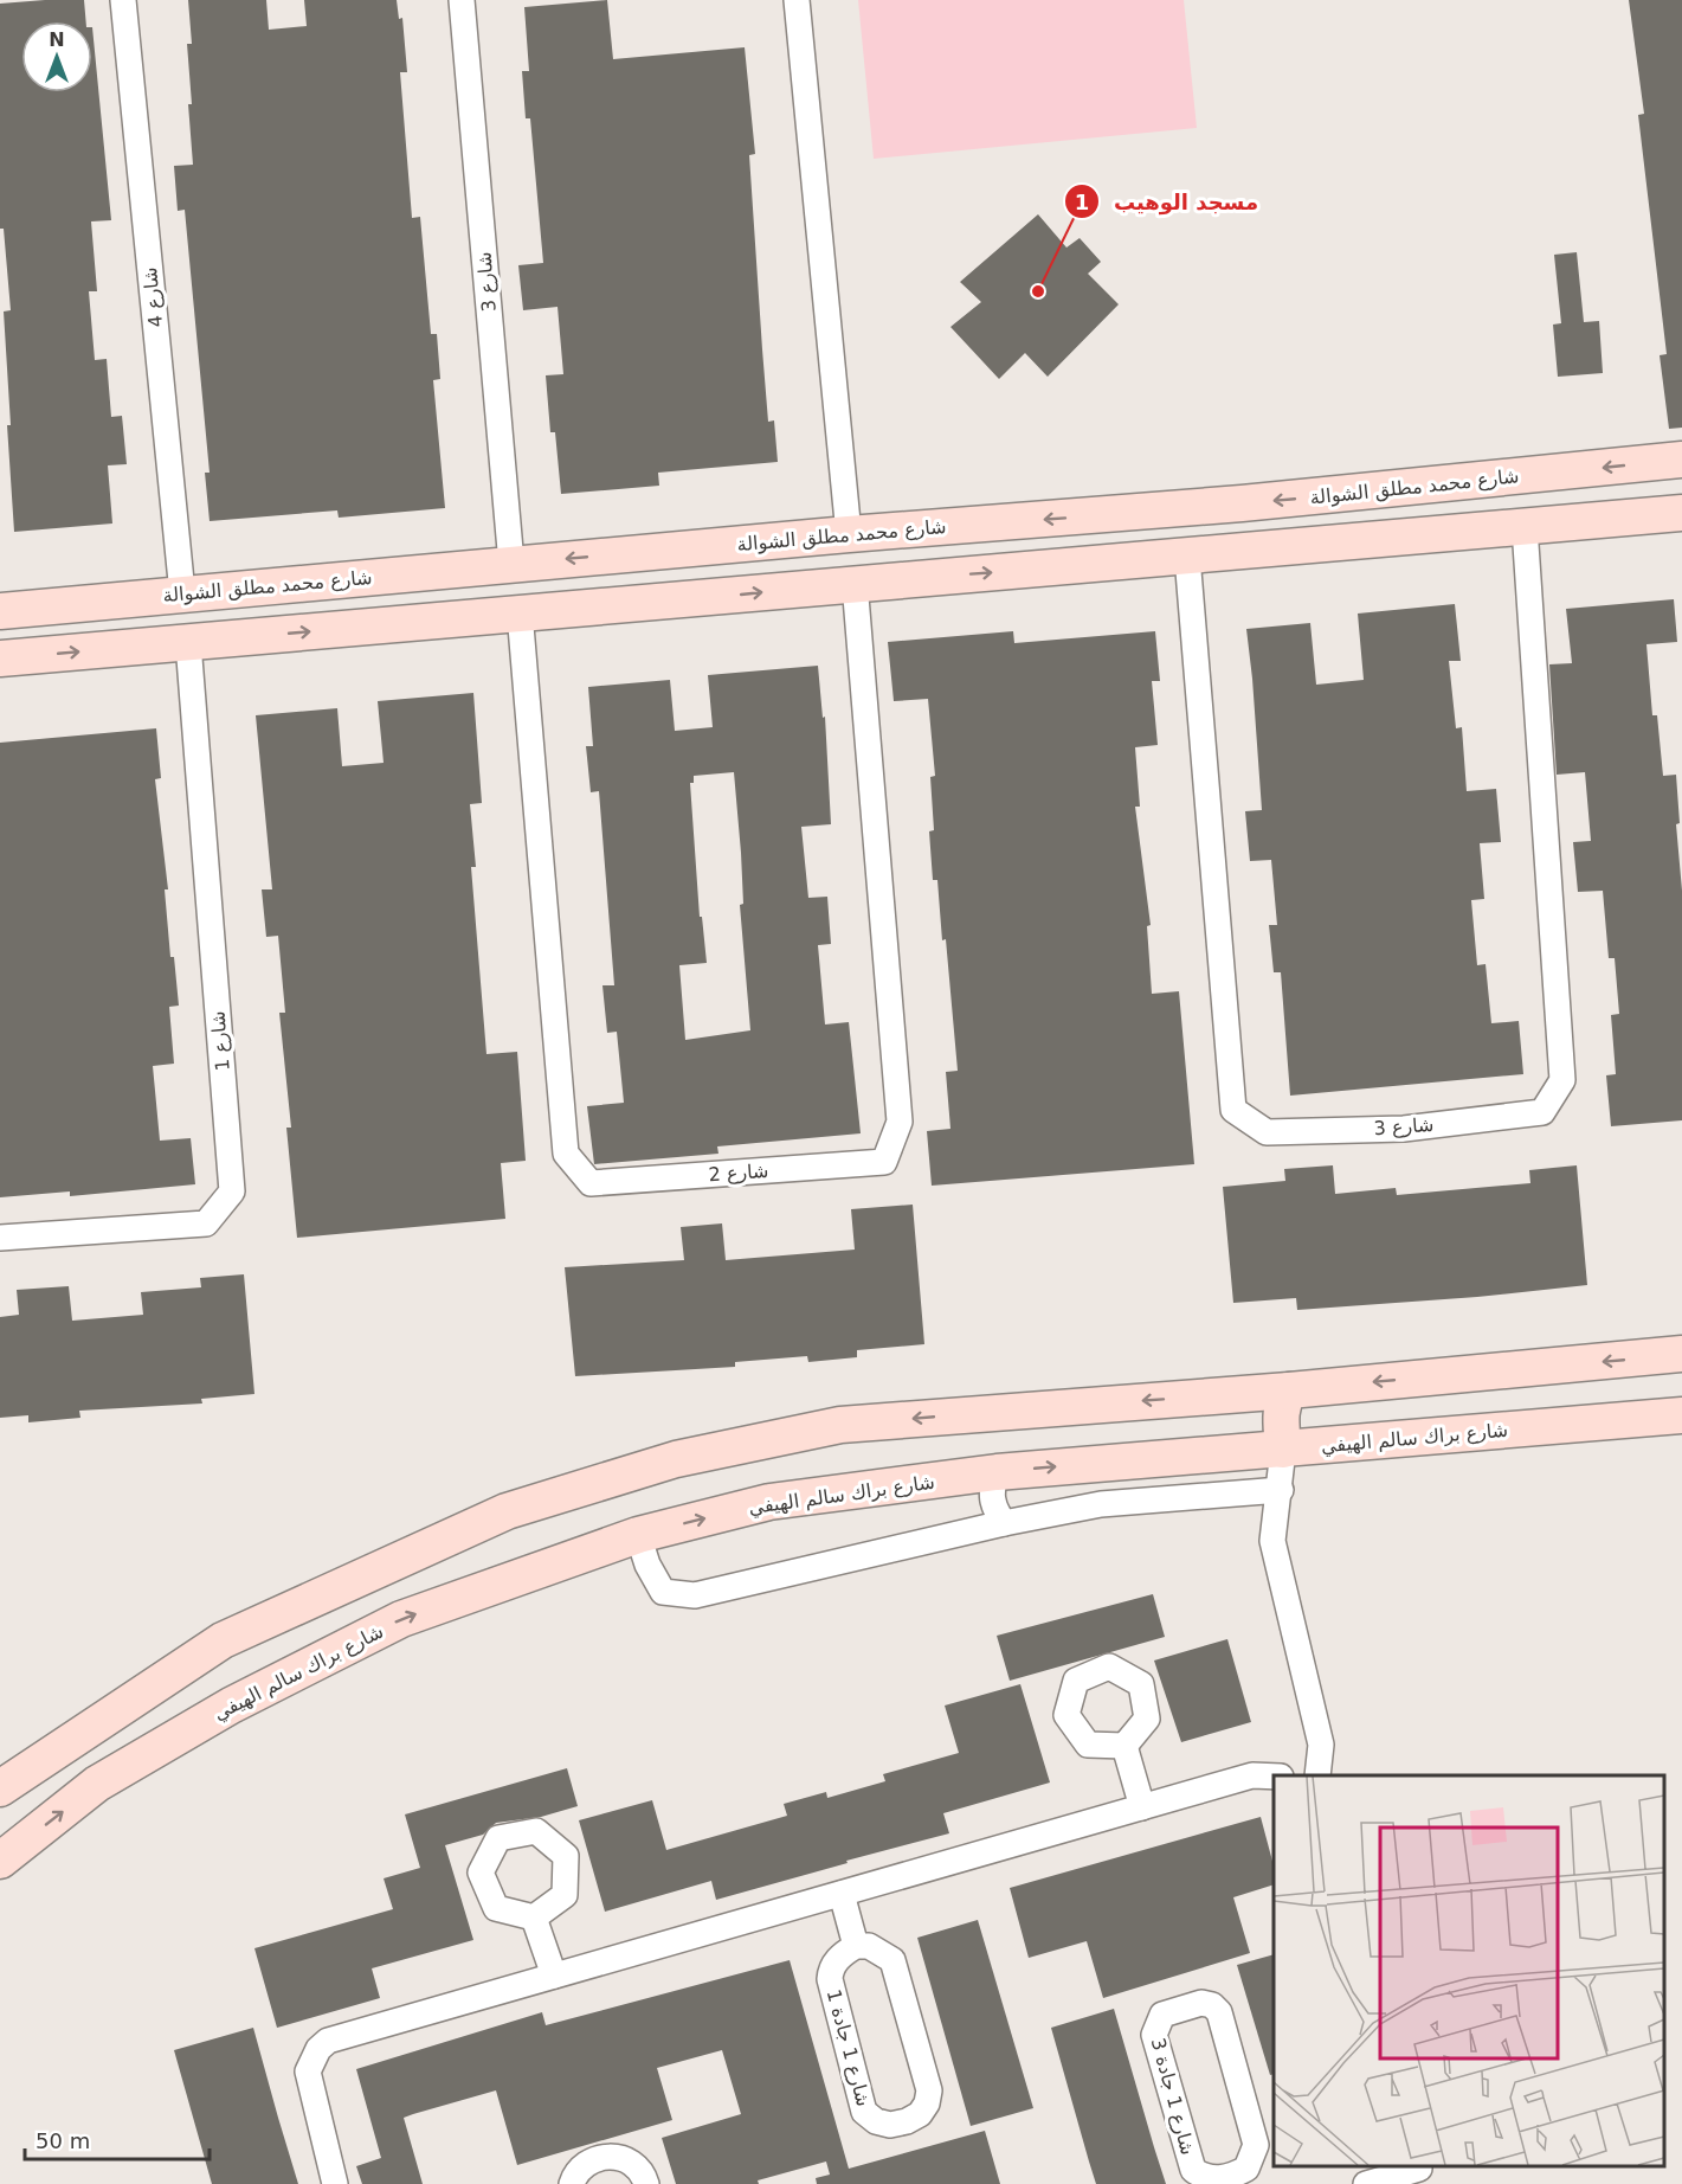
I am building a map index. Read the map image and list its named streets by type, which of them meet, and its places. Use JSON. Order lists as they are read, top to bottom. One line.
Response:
{"streets":{"main road":["شارع محمد مطلق الشوالة","شارع براك سالم الهيفي"],"street":["شارع 3","شارع 4","شارع 1","شارع 2","شارع 1 جادة 1","شارع 1 جادة 3"]},"crossings":[["شارع 3","شارع محمد مطلق الشوالة"],["شارع 4","شارع محمد مطلق الشوالة"]],"places":["مسجد الوهيب"],"scale_bar":"50 m","north":"top"}
